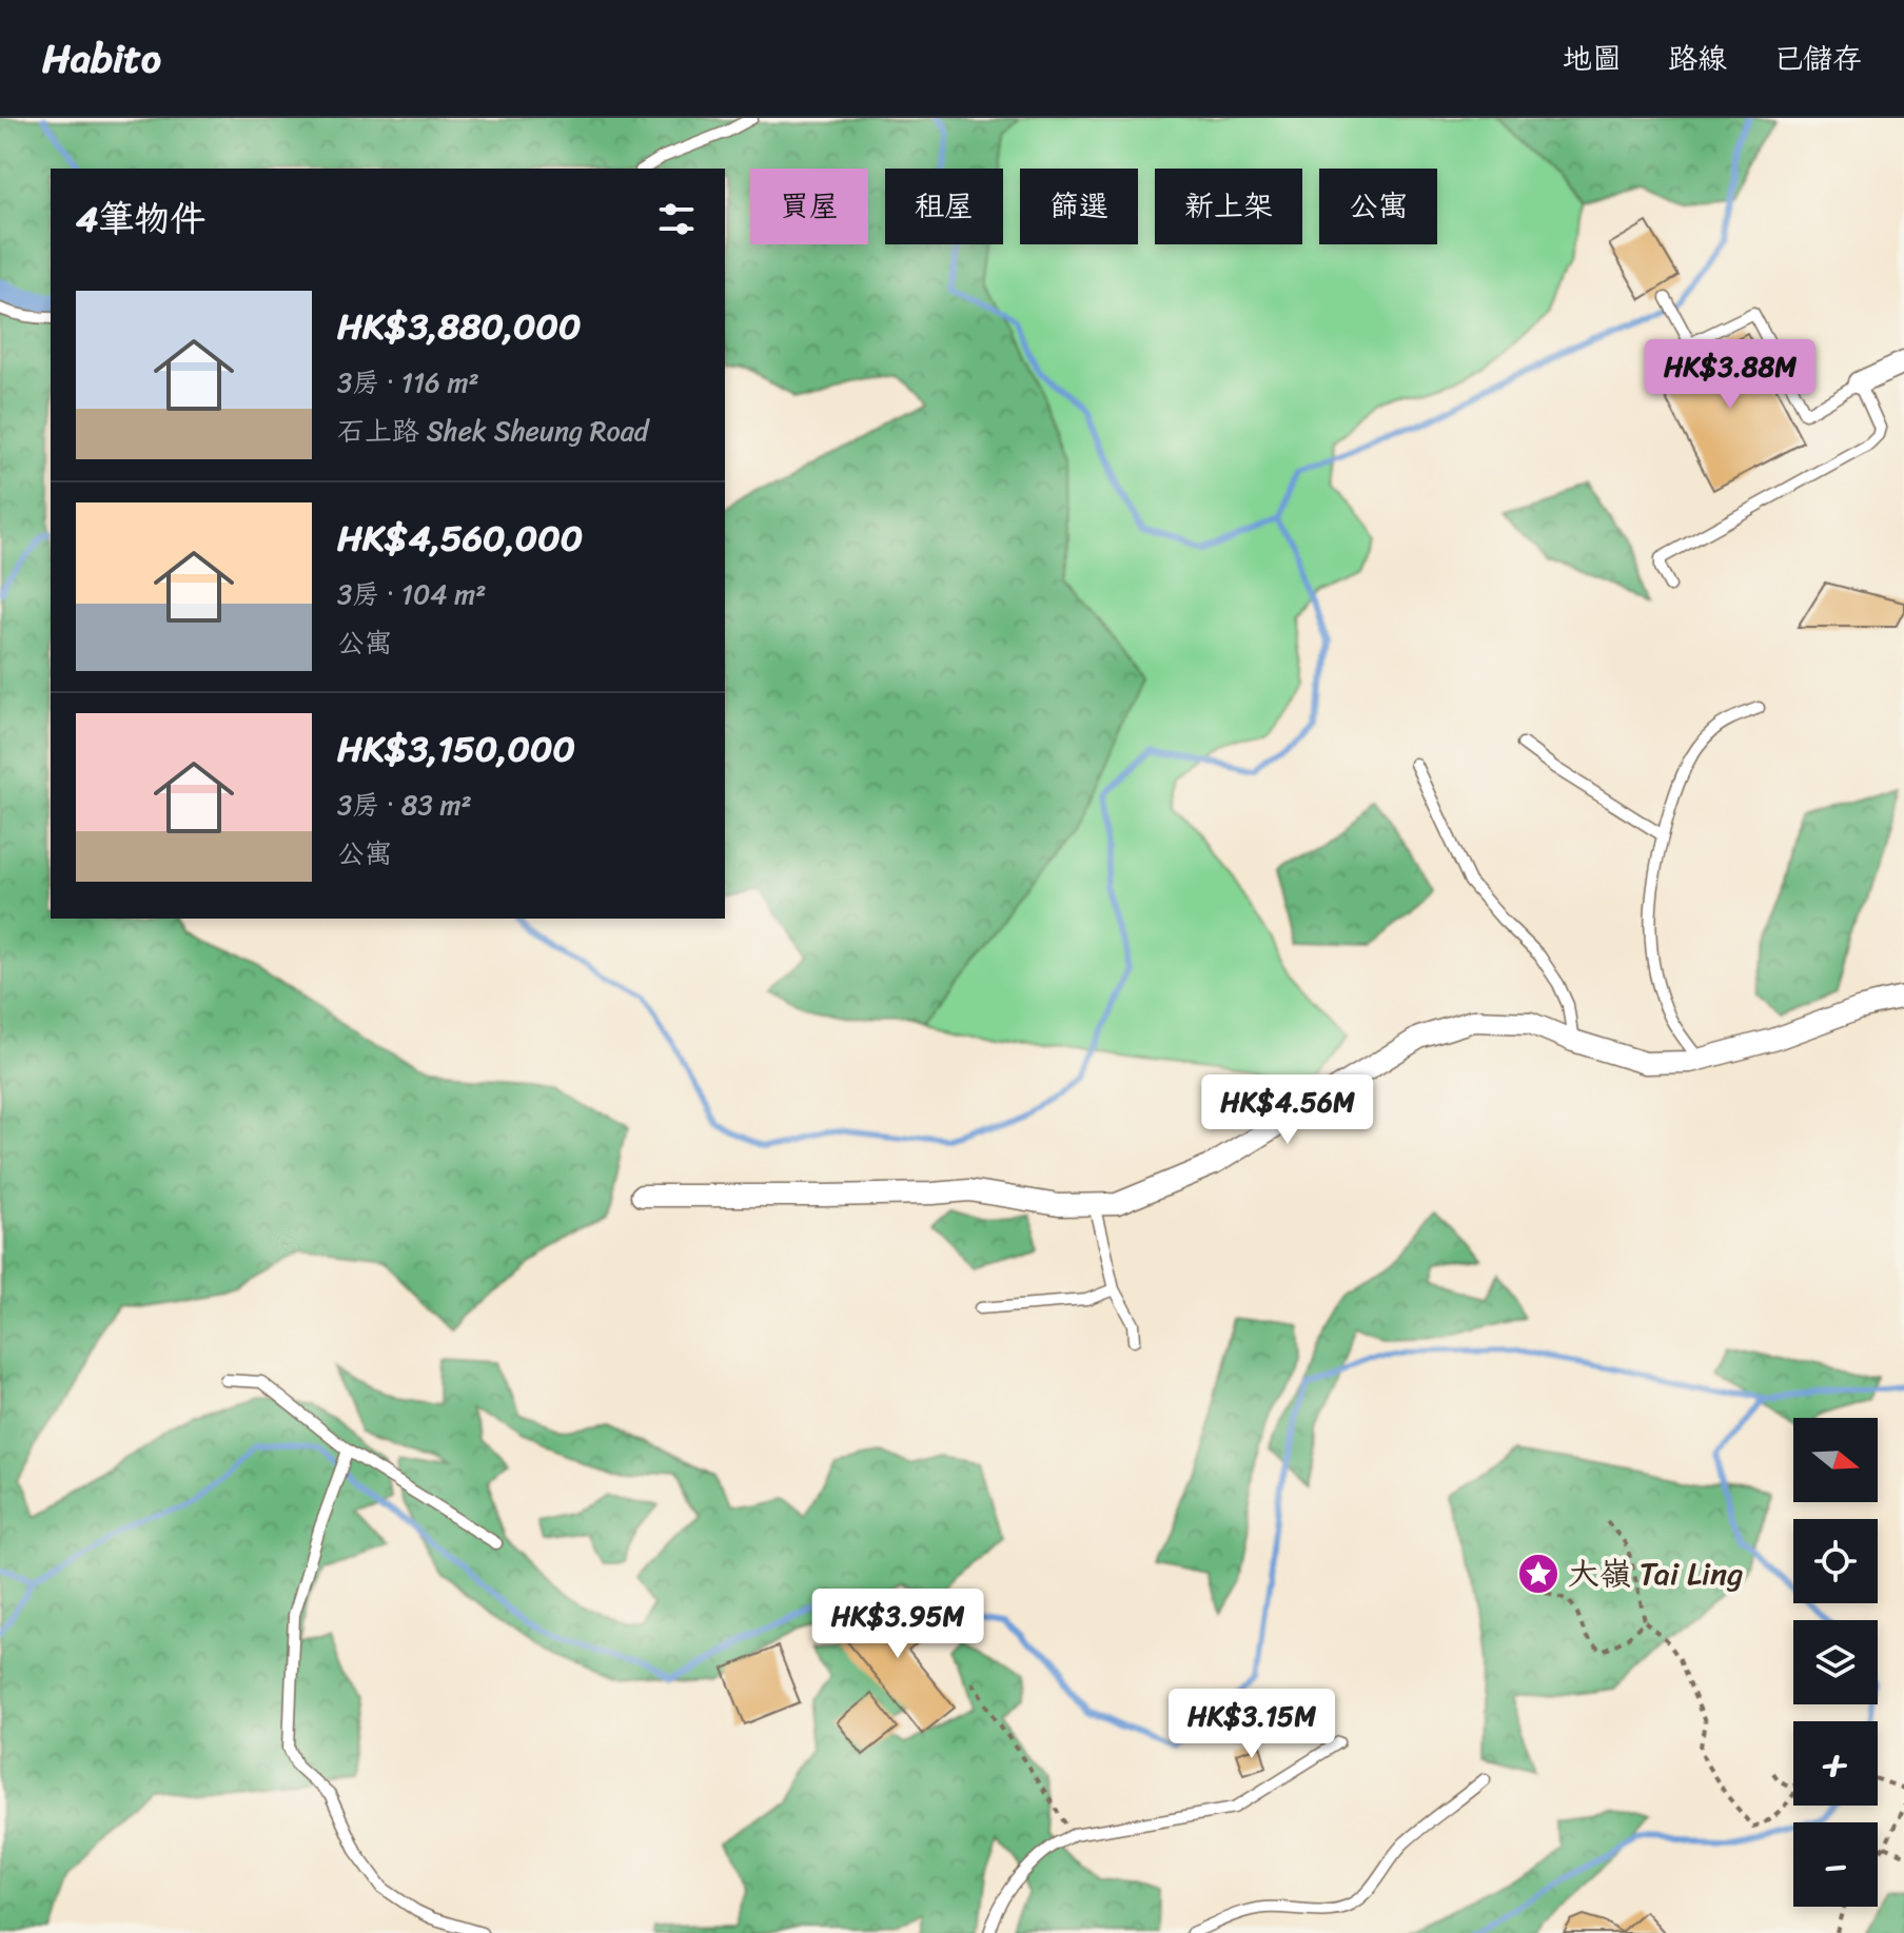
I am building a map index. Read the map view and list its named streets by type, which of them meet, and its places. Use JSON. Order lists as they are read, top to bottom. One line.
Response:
{"places":{"place":["大嶺 Tai Ling"]},"north":"right","page":{"header":"Habito","nav":["地圖","路線","已儲存"],"chip":["買屋","租屋","篩選","新上架","公寓"],"heading":"4筆物件","list":[{"name":"HK$3,880,000","note":"3房 · 116 m² · 石上路 Shek Sheung Road"},{"name":"HK$4,560,000","note":"3房 · 104 m² · 公寓"},{"name":"HK$3,150,000","note":"3房 · 83 m² · 公寓"}],"price":["HK$3.88M","HK$4.56M","HK$3.95M","HK$3.15M"],"map_buttons":["+","−"]}}
